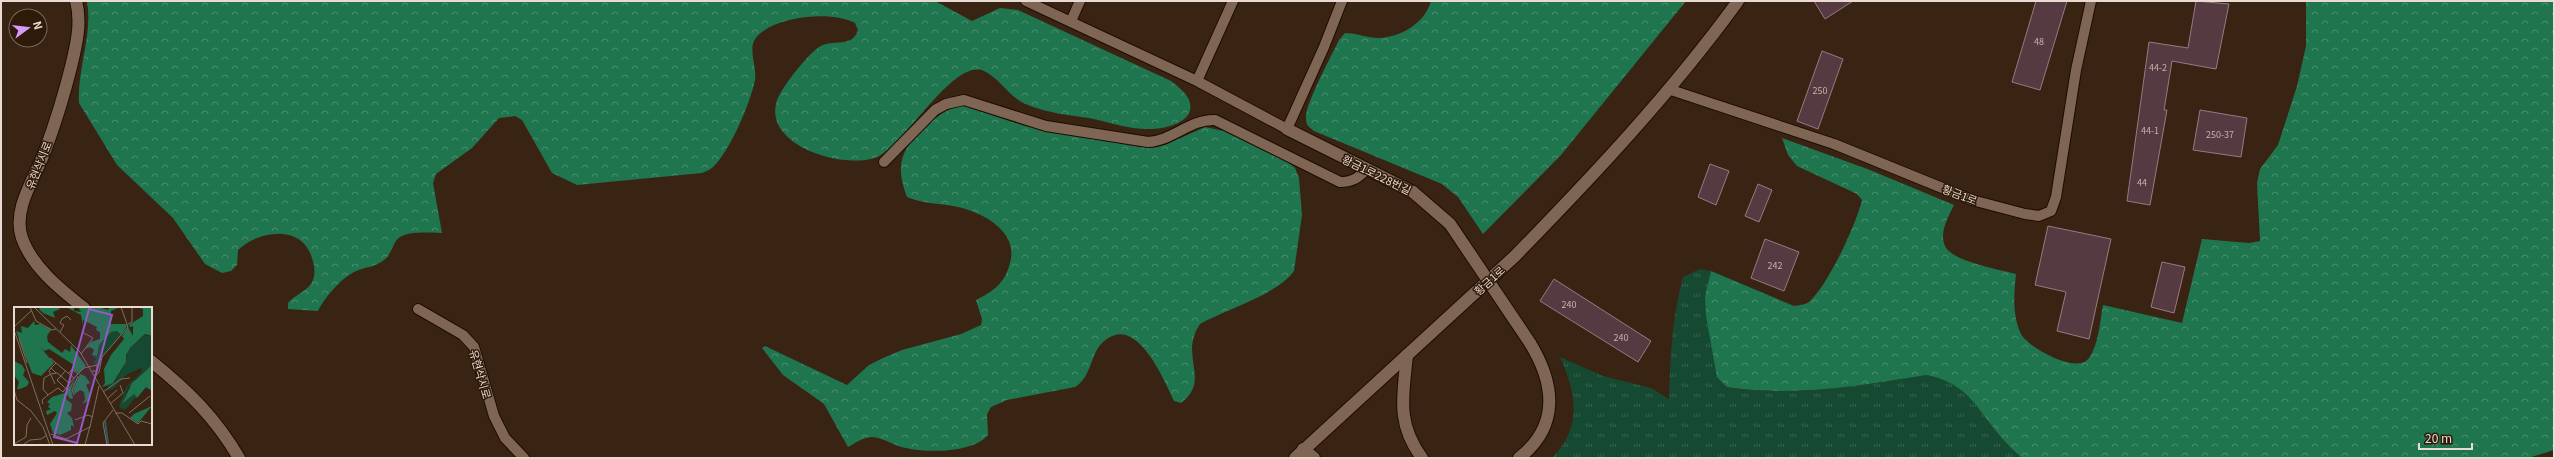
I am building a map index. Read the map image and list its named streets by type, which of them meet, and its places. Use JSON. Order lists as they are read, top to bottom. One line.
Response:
{"streets":{"street":["유현삭시로","황금1로228번길","황금1로"]},"house_numbers":["48","44-2","250","44-1","250-37","44","242","240","240"],"scale_bar":"20 m","north":"right"}
